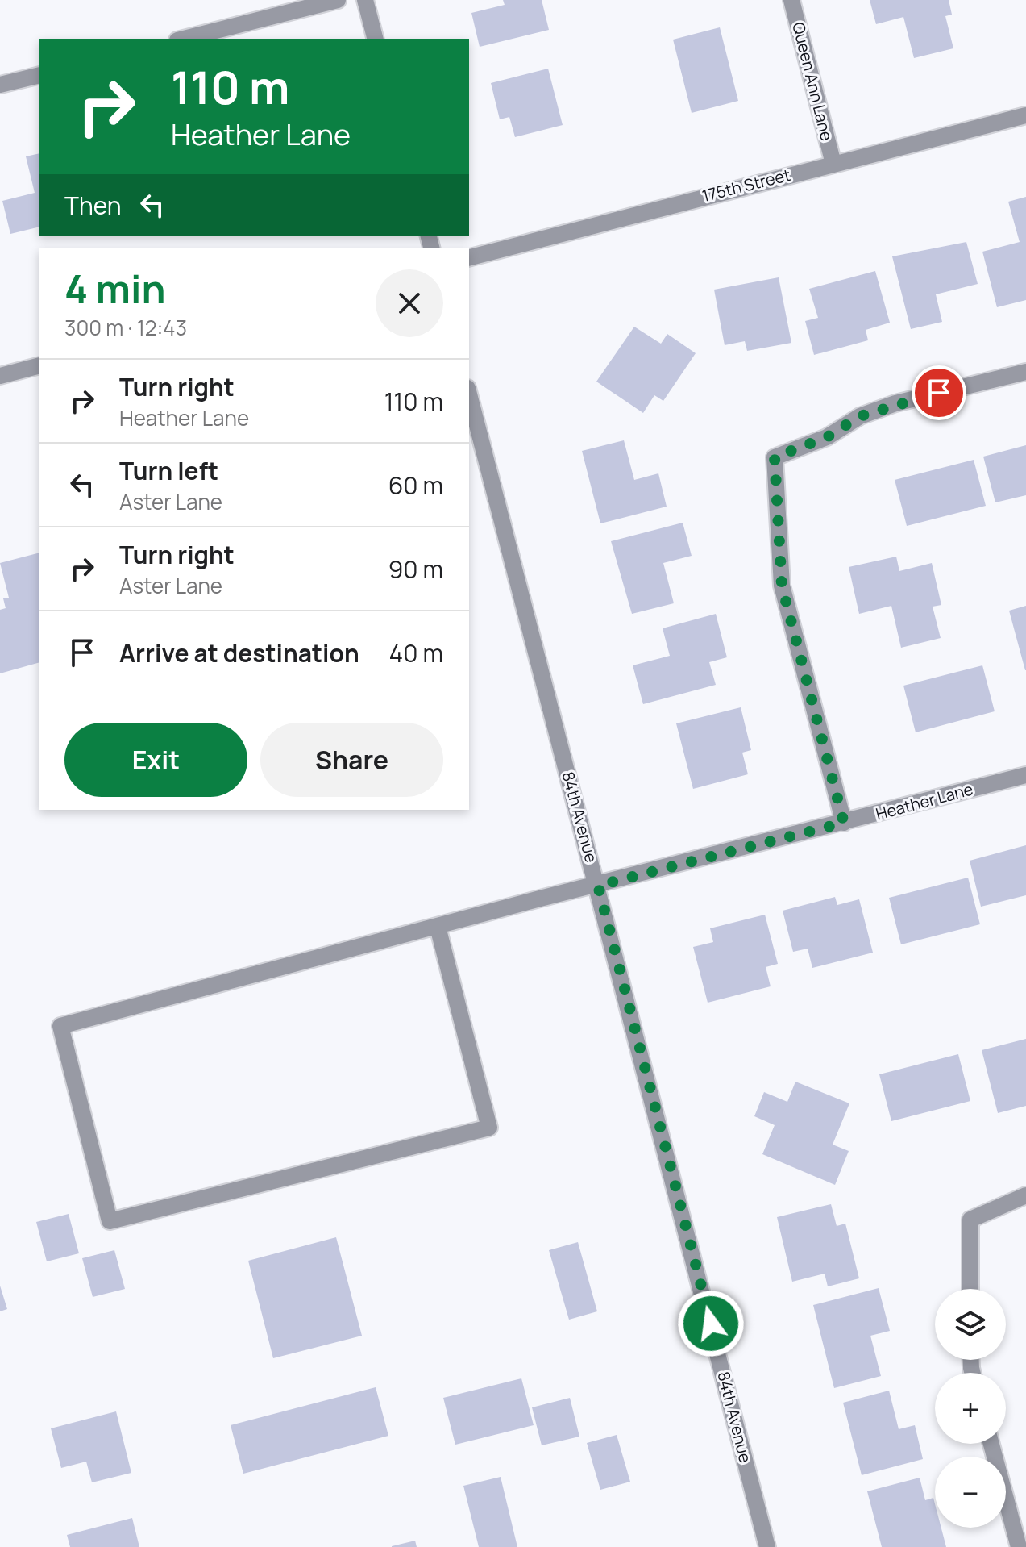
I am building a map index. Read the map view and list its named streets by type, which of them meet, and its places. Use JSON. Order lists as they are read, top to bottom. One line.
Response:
{"streets":{"street":["Queen Ann Lane","175th Street","Heather Lane","84th Avenue"]},"crossings":[["Queen Ann Lane","175th Street"],["Heather Lane","84th Avenue"]],"page":{"turn":["110 m","Heather Lane"],"then":"Then","heading":["4 min","300 m · 12:43"],"list":[{"name":"Turn right","note":"Heather Lane","value":"110 m"},{"name":"Turn left","note":"Aster Lane","value":"60 m"},{"name":"Turn right","note":"Aster Lane","value":"90 m"},{"name":"Arrive at destination","value":"40 m"}],"buttons":["Exit","Share"],"map_buttons":["+","−"]}}
